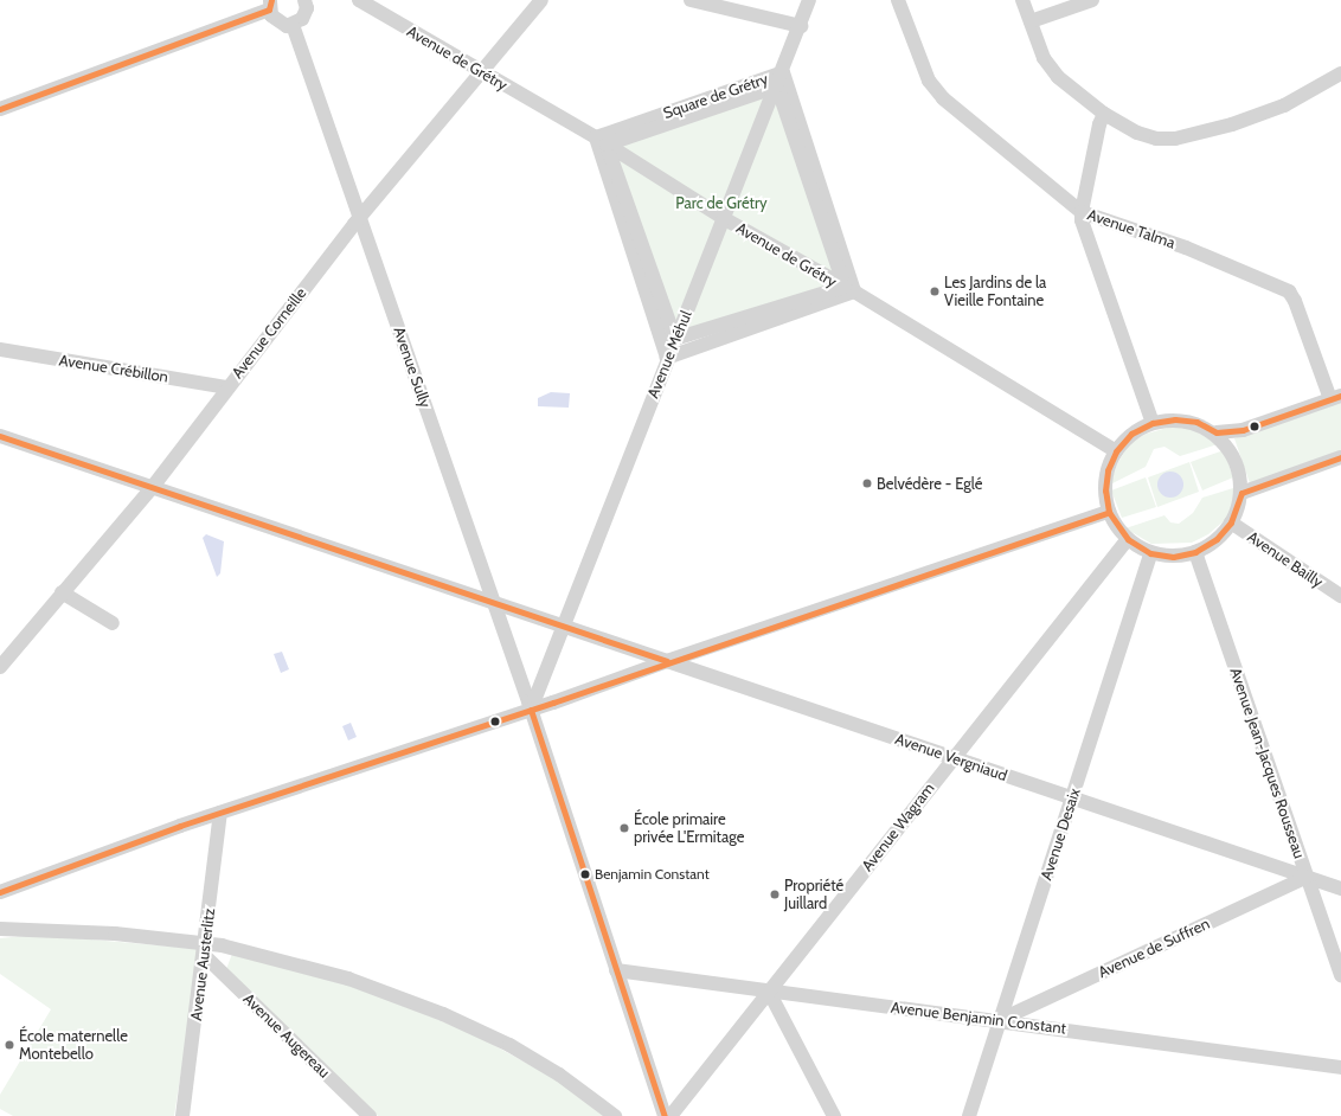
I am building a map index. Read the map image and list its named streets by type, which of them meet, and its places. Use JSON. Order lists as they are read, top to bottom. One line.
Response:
{"streets":{"street":["Avenue de Grétry","Square de Grétry","Avenue Talma","Avenue Corneille","Avenue Méhul","Avenue Sully","Avenue Crébillon","Avenue Bailly","Avenue Vergniaud","Avenue Jean-Jacques Rousseau","Avenue Wagram","Avenue Desaix","Avenue de Suffren","Avenue Austerlitz","Avenue Benjamin Constant","Avenue Augereau"]},"crossings":[["Avenue de Grétry","Square de Grétry"],["Avenue de Grétry","Avenue Corneille"],["Avenue de Grétry","Avenue Méhul"],["Avenue de Grétry","Avenue Bailly"],["Avenue de Grétry","Avenue Jean-Jacques Rousseau"],["Avenue de Grétry","Avenue Wagram"],["Avenue de Grétry","Avenue Desaix"],["Square de Grétry","Avenue Méhul"],["Avenue Corneille","Avenue Sully"],["Avenue Corneille","Avenue Crébillon"],["Avenue Corneille","Avenue Vergniaud"],["Avenue Méhul","Avenue Sully"],["Avenue Méhul","Avenue Vergniaud"],["Avenue Sully","Avenue Vergniaud"],["Avenue Sully","Avenue Benjamin Constant"],["Avenue Bailly","Avenue Jean-Jacques Rousseau"],["Avenue Bailly","Avenue Wagram"],["Avenue Bailly","Avenue Desaix"],["Avenue Vergniaud","Avenue Jean-Jacques Rousseau"],["Avenue Vergniaud","Avenue Wagram"],["Avenue Vergniaud","Avenue Desaix"],["Avenue Vergniaud","Avenue de Suffren"],["Avenue Jean-Jacques Rousseau","Avenue Wagram"],["Avenue Jean-Jacques Rousseau","Avenue Desaix"],["Avenue Jean-Jacques Rousseau","Avenue de Suffren"],["Avenue Wagram","Avenue Desaix"],["Avenue Wagram","Avenue Benjamin Constant"],["Avenue Desaix","Avenue de Suffren"],["Avenue Desaix","Avenue Benjamin Constant"],["Avenue de Suffren","Avenue Benjamin Constant"],["Avenue Austerlitz","Avenue Augereau"]],"parks":["Parc de Grétry"],"places":["Les Jardins de la Vieille Fontaine","Belvédère - Eglé","École primaire privée L'Ermitage","Benjamin Constant","Propriété Juillard","École maternelle Montebello"]}
